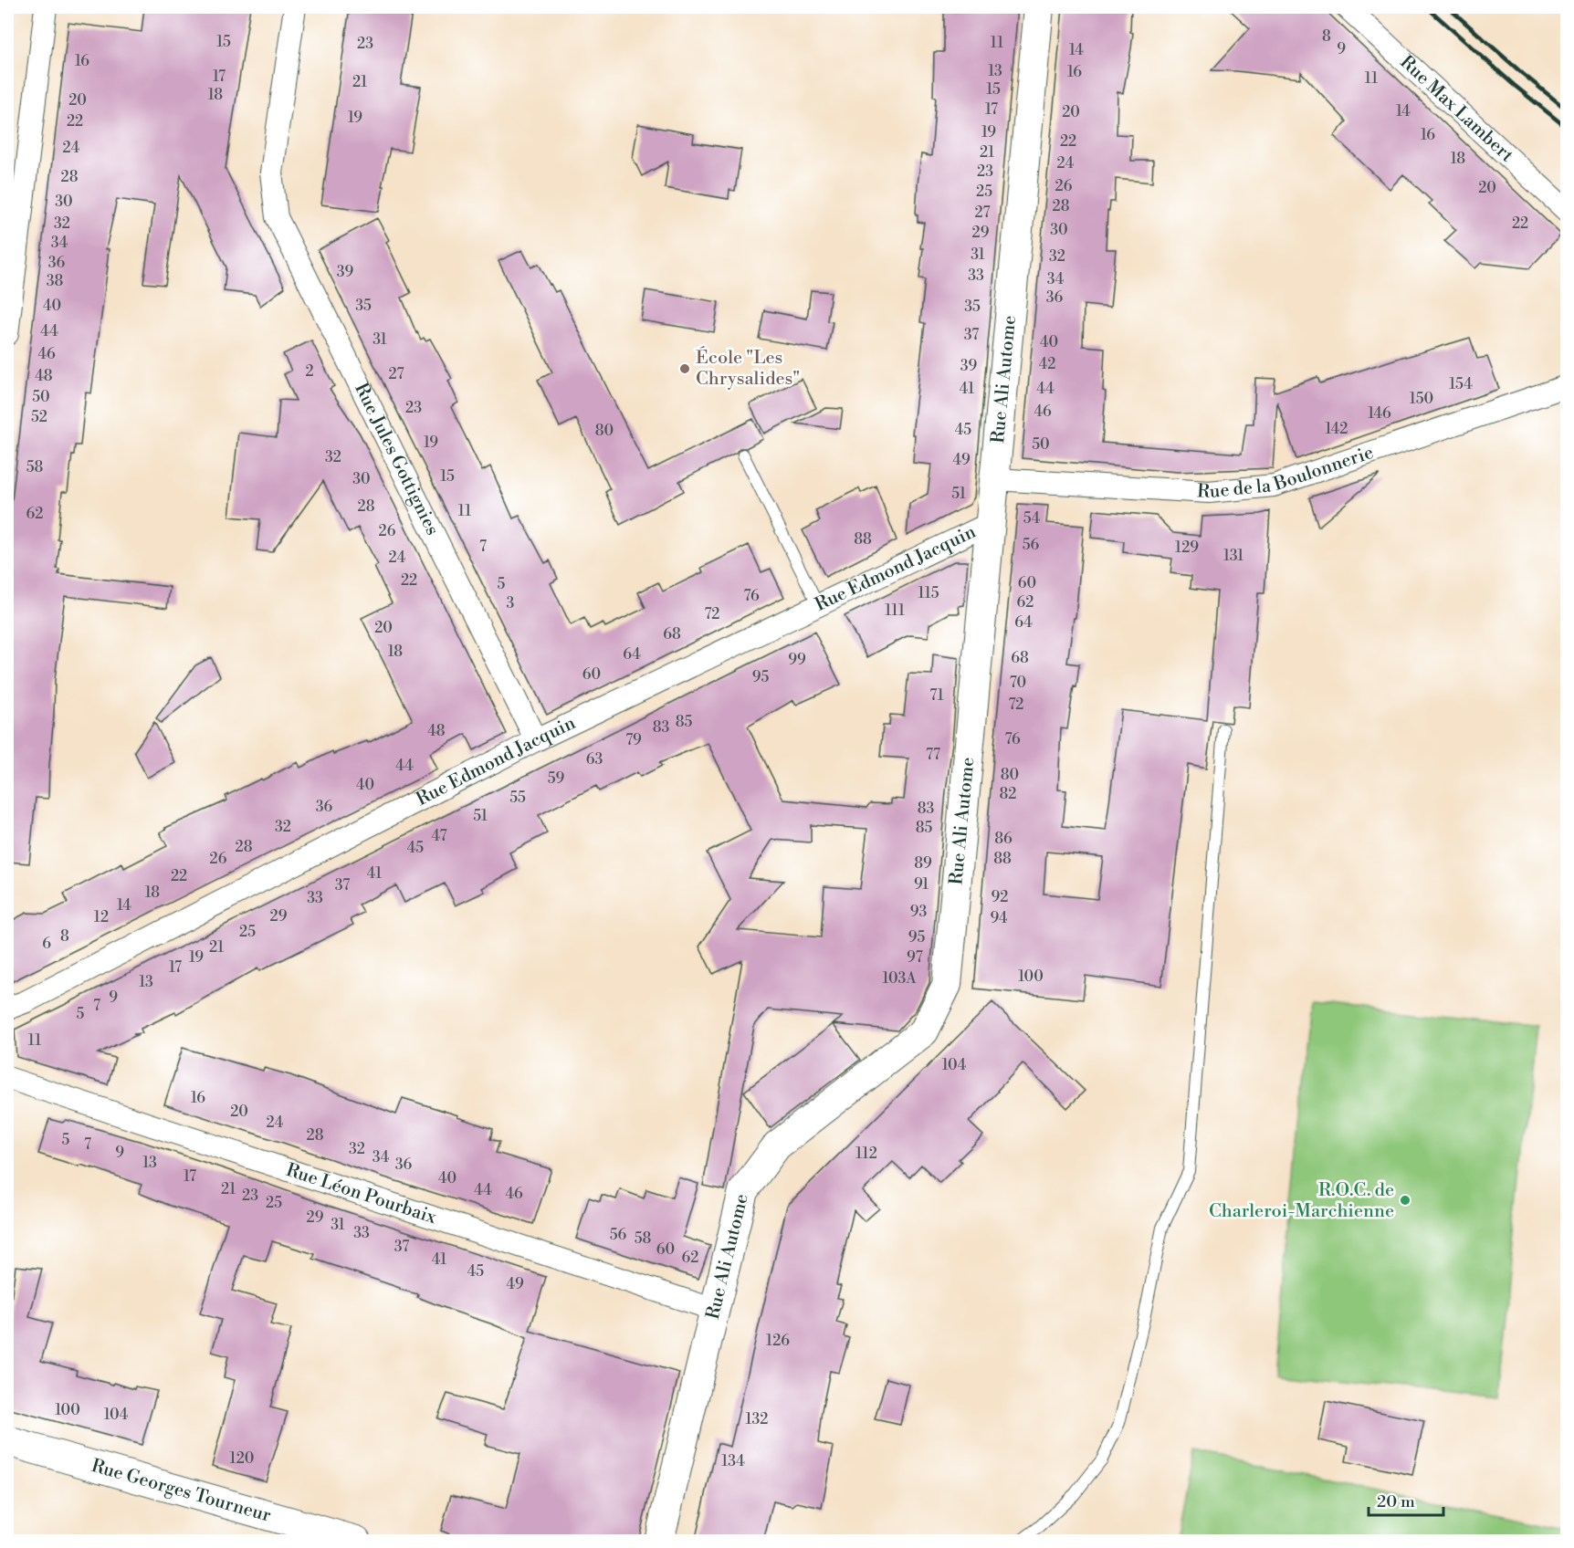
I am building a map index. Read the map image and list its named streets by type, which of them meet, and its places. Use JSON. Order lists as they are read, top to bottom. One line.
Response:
{"streets":{"street":["Rue Max Lambert","Rue Ali Autome","Rue Jules Gottignies","Rue de la Boulonnerie","Rue Edmond Jacquin","Rue Léon Pourbaix","Rue Georges Tourneur"]},"crossings":[["Rue Ali Autome","Rue de la Boulonnerie"],["Rue Ali Autome","Rue Edmond Jacquin"],["Rue Ali Autome","Rue Léon Pourbaix"],["Rue Jules Gottignies","Rue Edmond Jacquin"]],"places":["École \"Les Chrysalides\"","R.O.C. de Charleroi-Marchienne"],"house_numbers":["8","15","11","23","9","14","16","13","16","17","11","21","15","18","20","17","14","20","19","22","19","16","22","24","21","18","24","23","28","26","20","25","30","28","27","32","22","30","29","34","31","32","36","39","33","34","38","36","40","35","35","44","37","31","40","46","42","39","2","27","48","154","41","44","50","150","23","46","146","52","142","45","80","19","50","32","49","58","15","30","51","28","11","62","54","26","88","56","7","129","131","24","22","60","5","115","76","62","3","111","72","64","20","68","18","64","68","99","60","95","70","71","72","85","83","48","76","79","77","63","44","80","59","40","82","55","36","83","51","32","85","47","86","28","45","26","88","89","41","22","91","37","18","92","33","14","93","29","12","94","25","8","95","6","21","19","97","17","100","103A","13","9","7","5","11","104","16","20","24","28","5","7","32","9","112","34","13","36","17","40","21","44","46","23","25","29","31","33","56","58","37","60","62","41","45","49","126","100","104","132","120","134"],"scale_bar":"20 m"}
